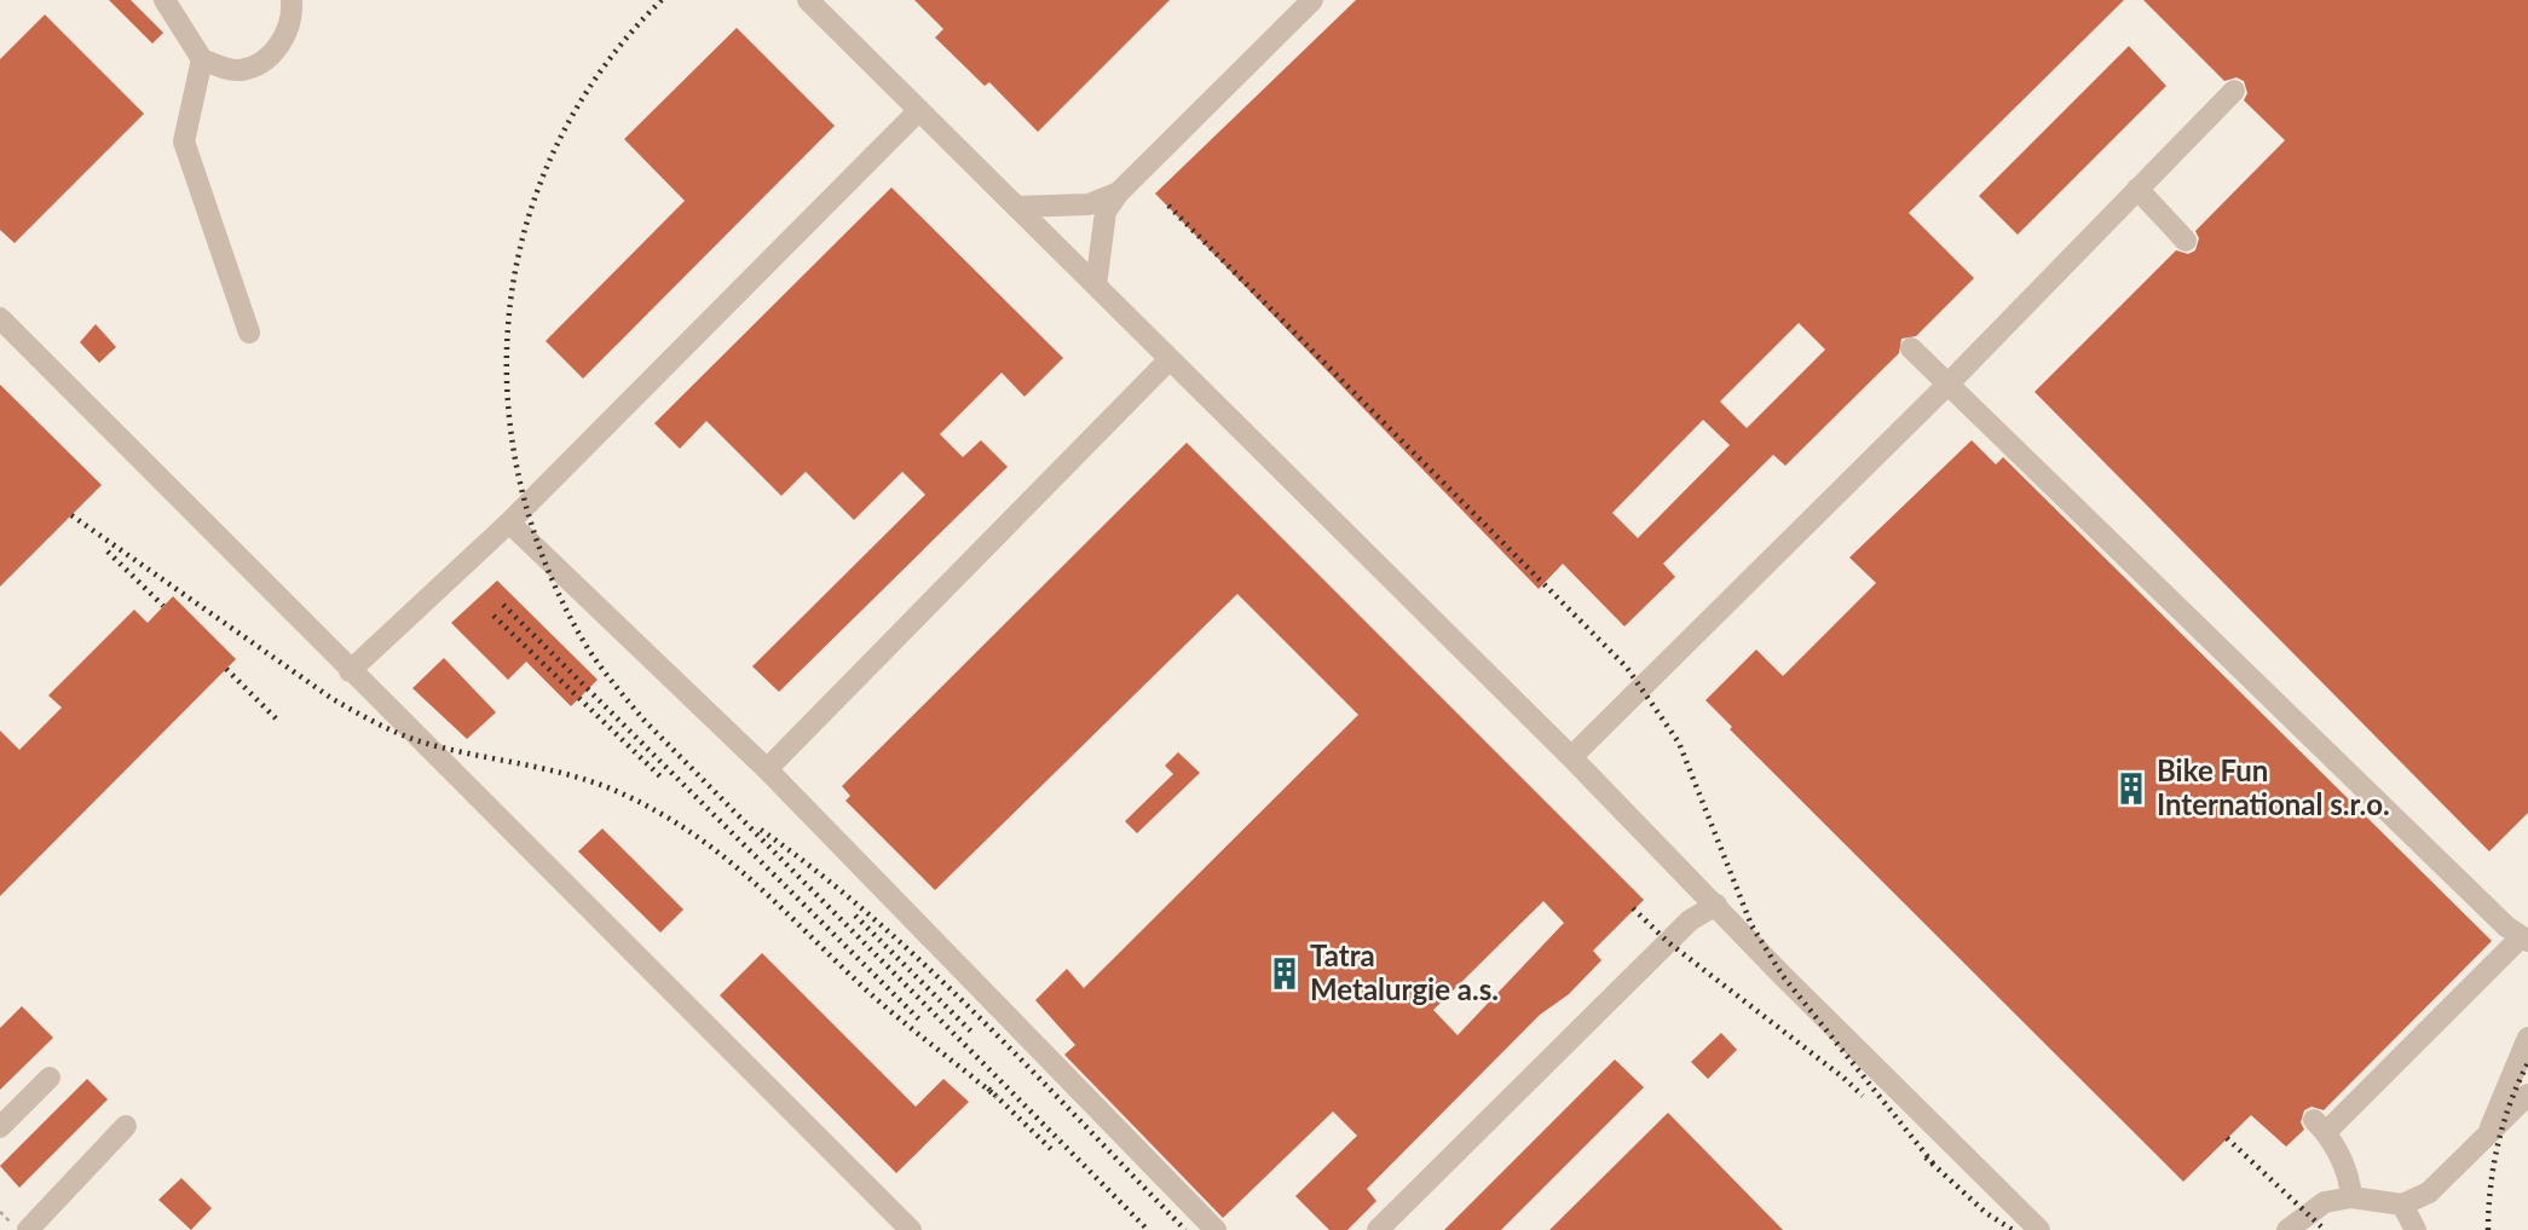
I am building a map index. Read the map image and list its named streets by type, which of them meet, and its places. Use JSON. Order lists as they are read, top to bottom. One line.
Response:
{"places":{"building":["Bike Fun International s.r.o.","Tatra Metalurgie a.s."]}}
